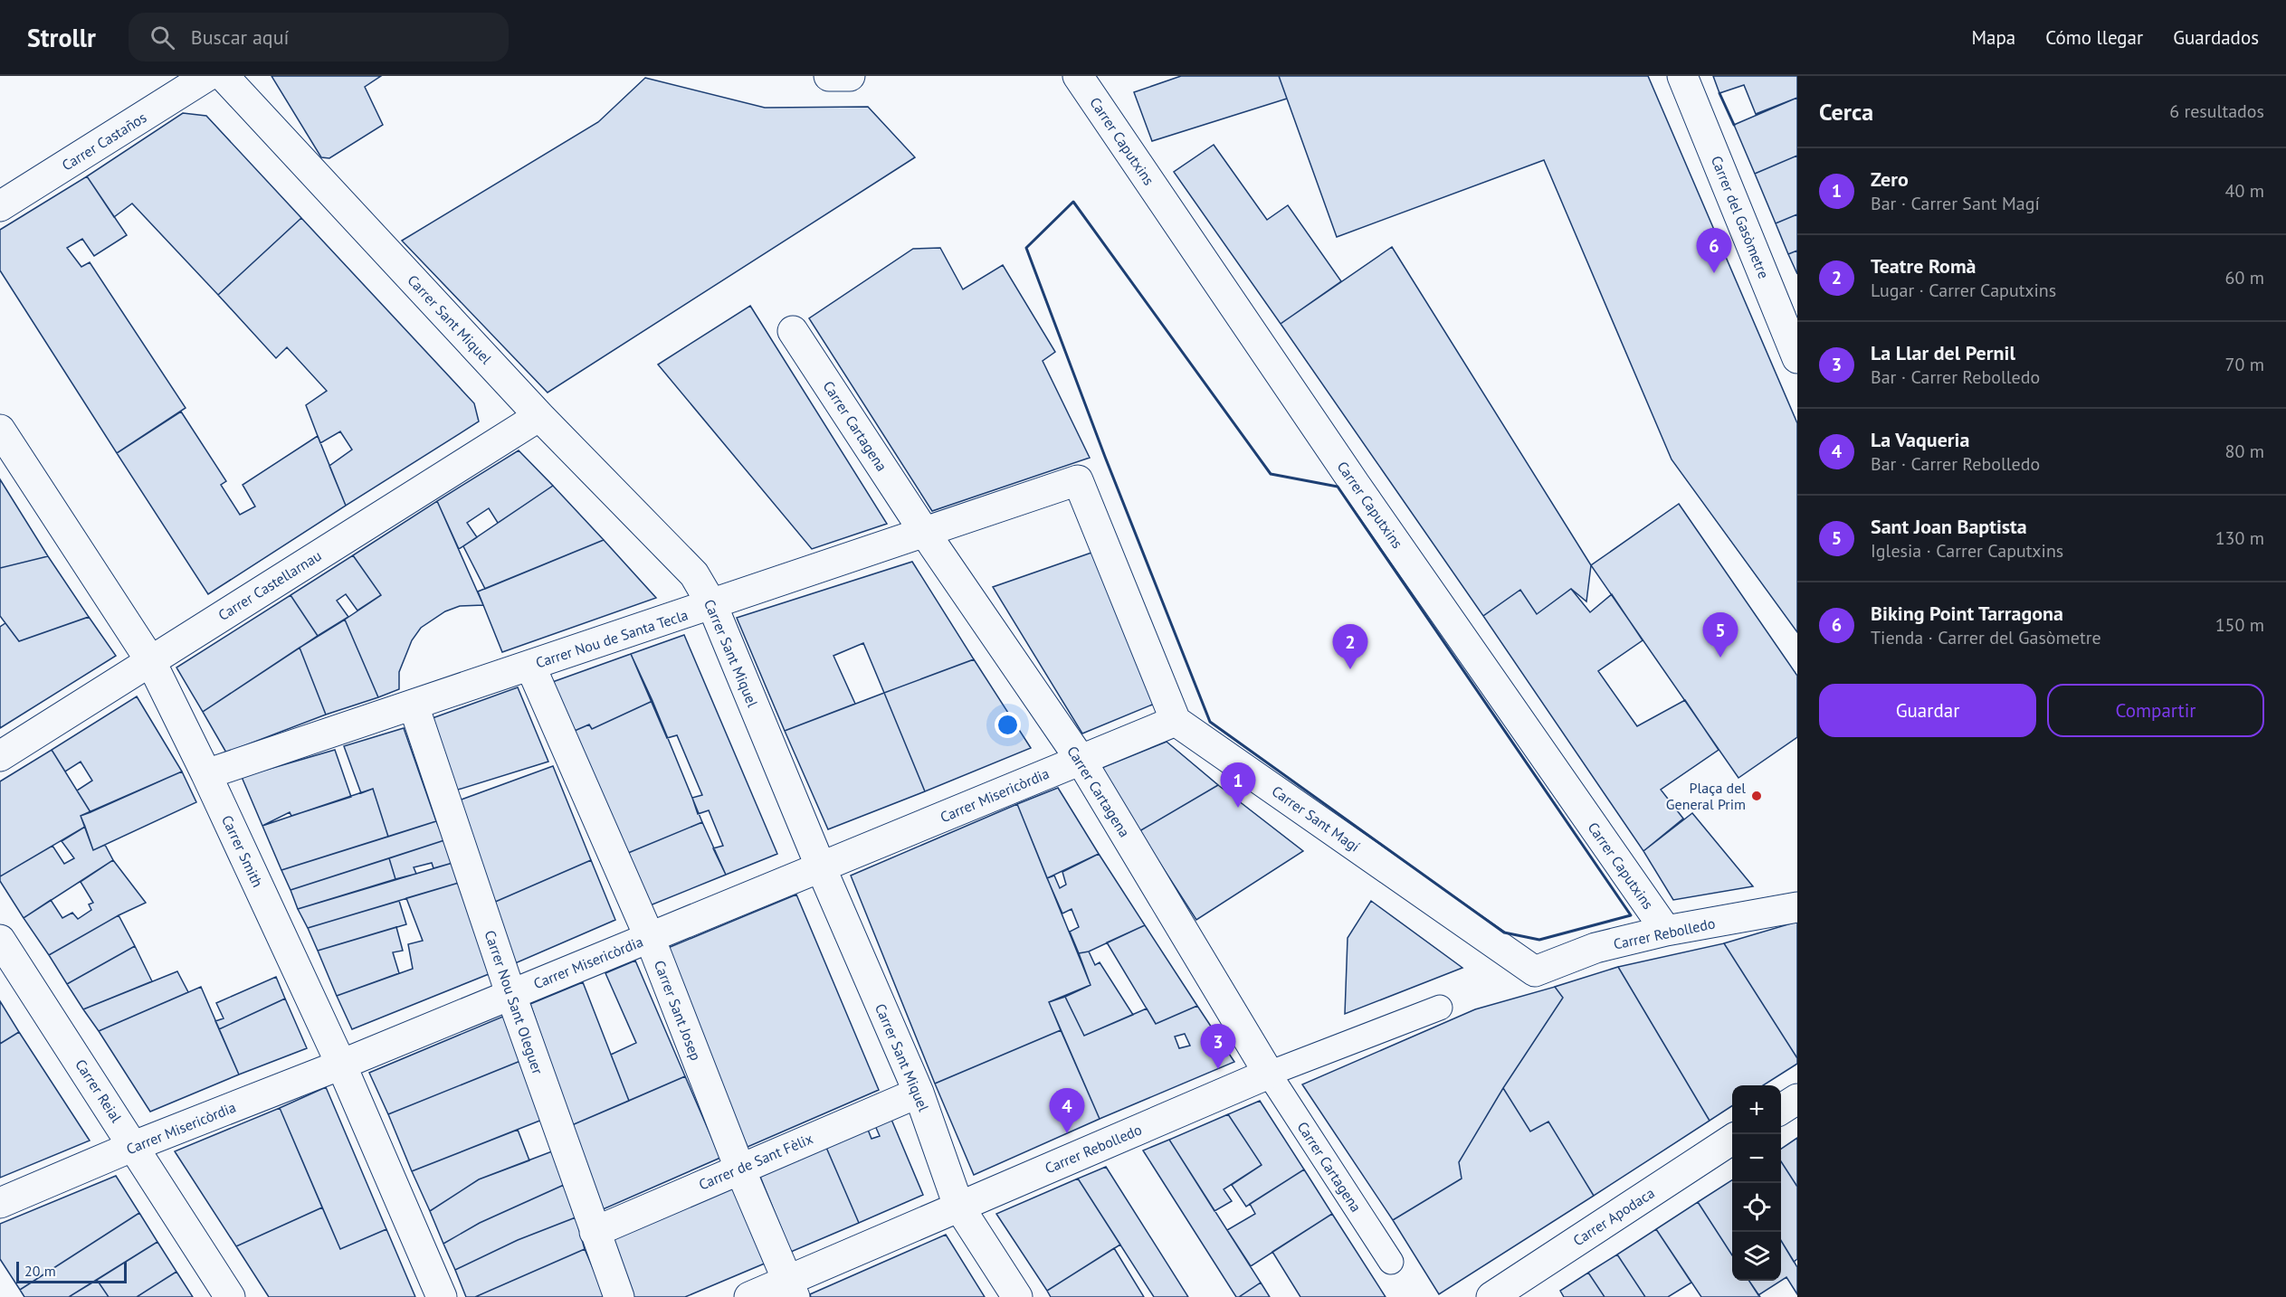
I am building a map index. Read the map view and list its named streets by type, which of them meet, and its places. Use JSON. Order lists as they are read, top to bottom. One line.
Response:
{"streets":{"street":["Carrer Castaños","Carrer Caputxins","Carrer del Gasòmetre","Carrer Sant Miquel","Carrer Cartagena","Carrer Castellarnau","Carrer Nou de Santa Tecla","Carrer Misericòrdia","Carrer Sant Magí","Carrer Smith","Carrer Rebolledo","Carrer Nou Sant Oleguer","Carrer Sant Josep","Carrer Reial","Carrer de Sant Fèlix","Carrer Apodaca"]},"crossings":[["Carrer Caputxins","Carrer Rebolledo"],["Carrer Sant Miquel","Carrer Castellarnau"],["Carrer Sant Miquel","Carrer Nou de Santa Tecla"],["Carrer Sant Miquel","Carrer Misericòrdia"],["Carrer Sant Miquel","Carrer Rebolledo"],["Carrer Sant Miquel","Carrer de Sant Fèlix"],["Carrer Cartagena","Carrer Nou de Santa Tecla"],["Carrer Cartagena","Carrer Misericòrdia"],["Carrer Cartagena","Carrer Rebolledo"],["Carrer Castellarnau","Carrer Smith"],["Carrer Nou de Santa Tecla","Carrer Misericòrdia"],["Carrer Nou de Santa Tecla","Carrer Sant Magí"],["Carrer Nou de Santa Tecla","Carrer Smith"],["Carrer Nou de Santa Tecla","Carrer Nou Sant Oleguer"],["Carrer Nou de Santa Tecla","Carrer Sant Josep"],["Carrer Misericòrdia","Carrer Sant Magí"],["Carrer Misericòrdia","Carrer Smith"],["Carrer Misericòrdia","Carrer Nou Sant Oleguer"],["Carrer Misericòrdia","Carrer Sant Josep"],["Carrer Misericòrdia","Carrer Reial"],["Carrer Sant Magí","Carrer Rebolledo"],["Carrer Rebolledo","Carrer Sant Josep"],["Carrer Nou Sant Oleguer","Carrer de Sant Fèlix"],["Carrer Sant Josep","Carrer de Sant Fèlix"]],"places":["Plaça del General Prim"],"scale_bar":"20 m","page":{"header":"Strollr","search":"Buscar aquí","nav":["Mapa","Cómo llegar","Guardados"],"heading":["Cerca","6 resultados"],"list":[{"mark":"1","name":"Zero","note":"Bar · Carrer Sant Magí","value":"40 m"},{"mark":"2","name":"Teatre Romà","note":"Lugar · Carrer Caputxins","value":"60 m"},{"mark":"3","name":"La Llar del Pernil","note":"Bar · Carrer Rebolledo","value":"70 m"},{"mark":"4","name":"La Vaqueria","note":"Bar · Carrer Rebolledo","value":"80 m"},{"mark":"5","name":"Sant Joan Baptista","note":"Iglesia · Carrer Caputxins","value":"130 m"},{"mark":"6","name":"Biking Point Tarragona","note":"Tienda · Carrer del Gasòmetre","value":"150 m"}],"pins":["6","5","2","1","3","4"],"buttons":["Guardar","Compartir"],"map_buttons":["+","−"],"scale":"20 m"}}
